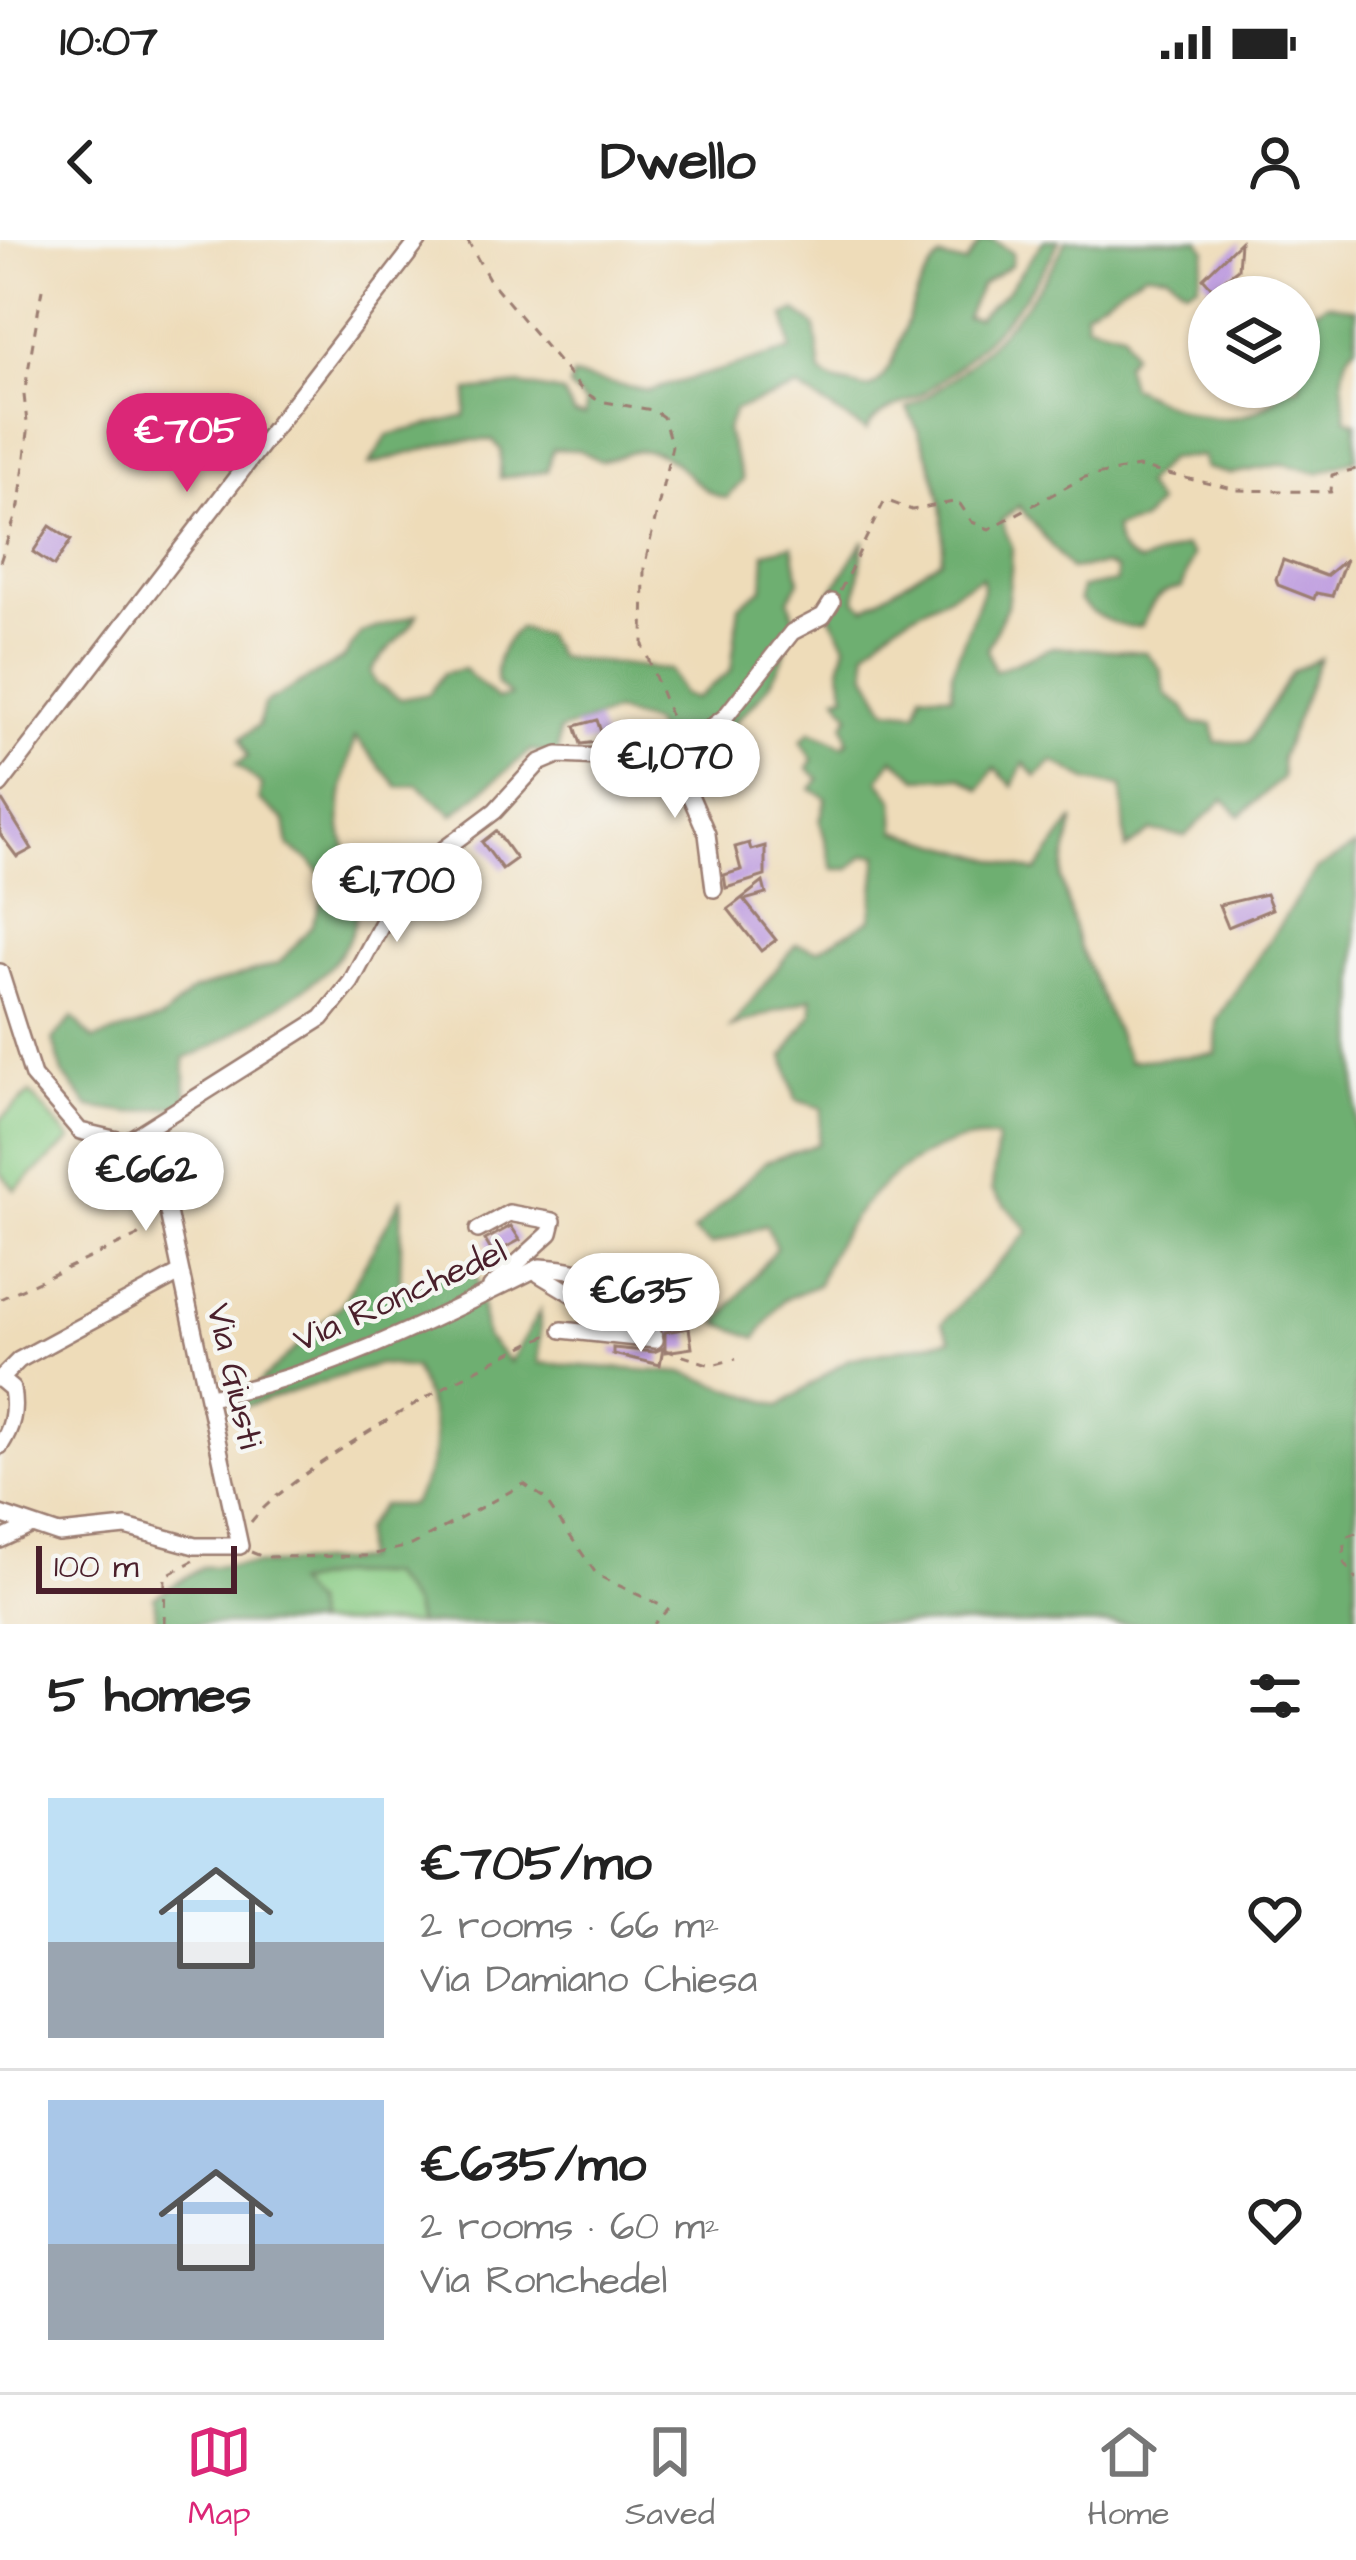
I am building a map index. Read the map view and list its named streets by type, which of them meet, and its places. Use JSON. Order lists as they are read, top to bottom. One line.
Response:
{"streets":{"street":["Via Ronchedel","Via Giusti"]},"crossings":[["Via Ronchedel","Via Giusti"]],"scale_bar":"100 m","page":{"status":"10:07","header":"Dwello","price":["€705","€1,070","€1,700","€662","€635"],"scale":"100 m","heading":"5 homes","list":[{"name":"€705/mo","note":"2 rooms · 66 m² · Via Damiano Chiesa"},{"name":"€635/mo","note":"2 rooms · 60 m² · Via Ronchedel"}],"tabs":["Map","Saved","Home"]}}
